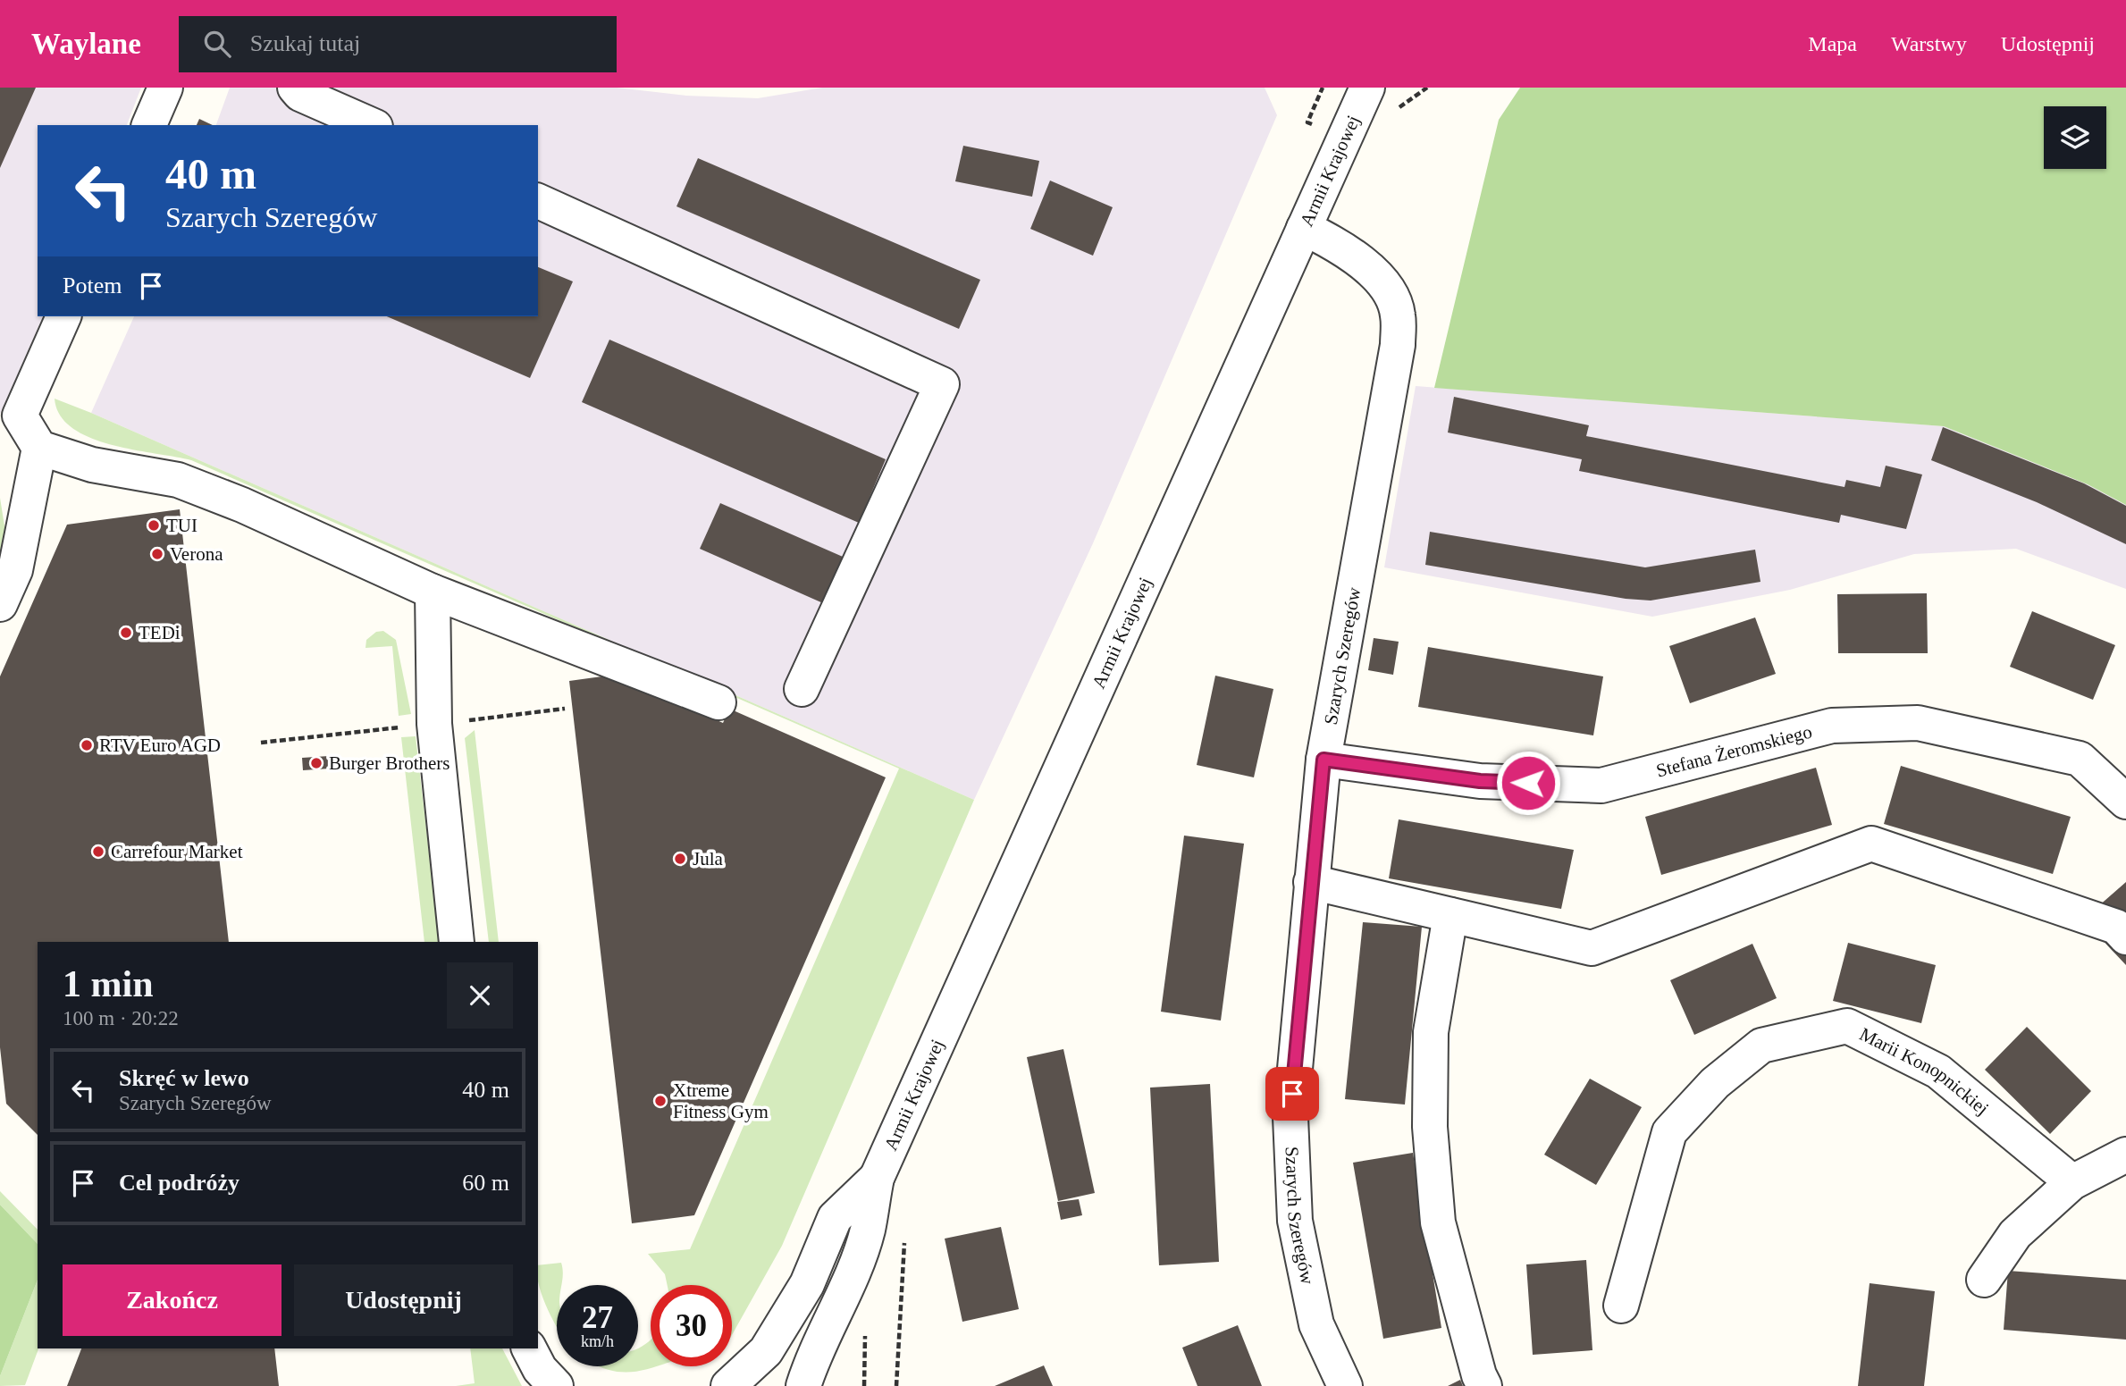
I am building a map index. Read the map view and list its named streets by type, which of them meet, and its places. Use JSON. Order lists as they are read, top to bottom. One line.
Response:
{"streets":{"street":["Armii Krajowej","Szarych Szeregów","Stefana Żeromskiego","Marii Konopnickiej"]},"crossings":[["Armii Krajowej","Szarych Szeregów"],["Szarych Szeregów","Stefana Żeromskiego"]],"places":["TUI","Verona","TEDi","RTV Euro AGD","Burger Brothers","Carrefour Market","Jula","Xtreme Fitness Gym"],"page":{"header":"Waylane","search":"Szukaj tutaj","nav":["Mapa","Warstwy","Udostępnij"],"turn":["40 m","Szarych Szeregów"],"then":"Potem","heading":["1 min","100 m · 20:22"],"list":[{"name":"Skręć w lewo","note":"Szarych Szeregów","value":"40 m"},{"name":"Cel podróży","value":"60 m"}],"buttons":["Zakończ","Udostępnij"],"speed":"27 km/h","limit":"30"}}
